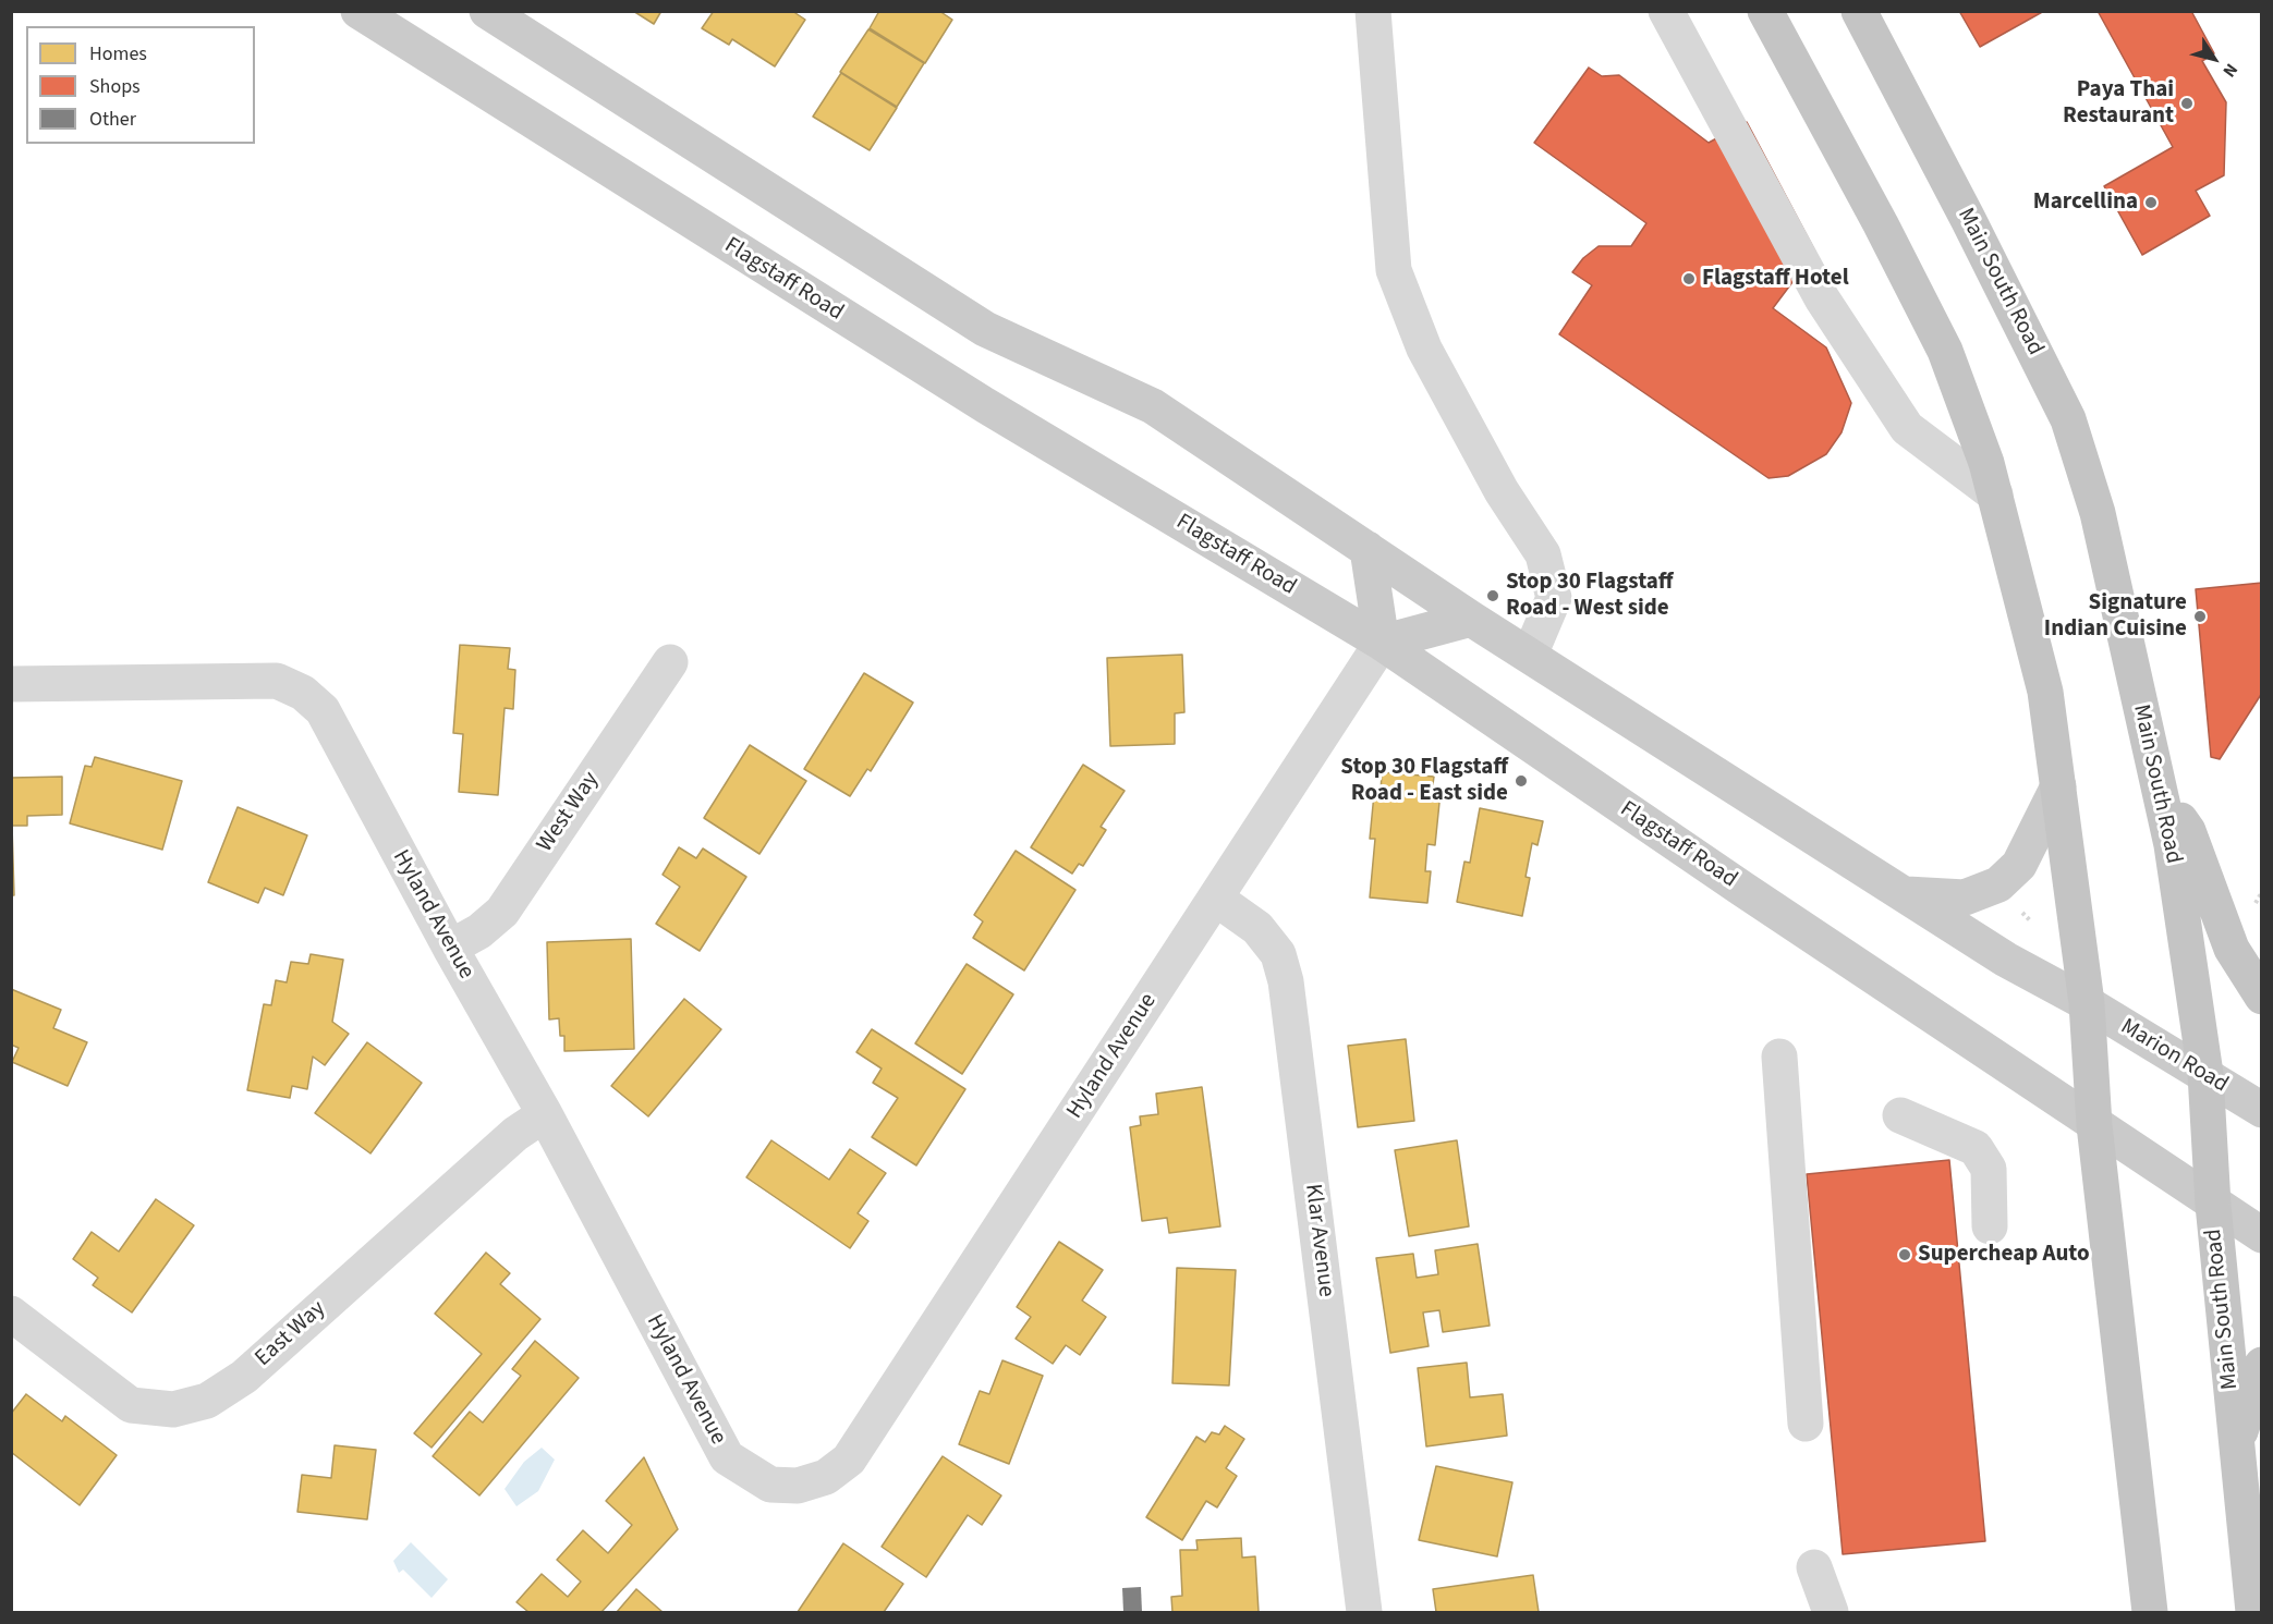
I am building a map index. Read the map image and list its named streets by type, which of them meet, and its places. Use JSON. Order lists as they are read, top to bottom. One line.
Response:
{"streets":{"highway":["Main South Road"],"main road":["Flagstaff Road","Marion Road"],"street":["West Way","Hyland Avenue","Klar Avenue","East Way"]},"crossings":[["Flagstaff Road","Main South Road"],["Flagstaff Road","Hyland Avenue"],["Main South Road","Marion Road"],["West Way","Hyland Avenue"],["Hyland Avenue","Klar Avenue"],["Hyland Avenue","East Way"]],"places":["Paya Thai Restaurant","Marcellina","Flagstaff Hotel","Stop 30 Flagstaff Road - West side","Signature Indian Cuisine","Stop 30 Flagstaff Road - East side","Supercheap Auto"],"legend":["Homes","Shops","Other"],"north":"bottom right"}
